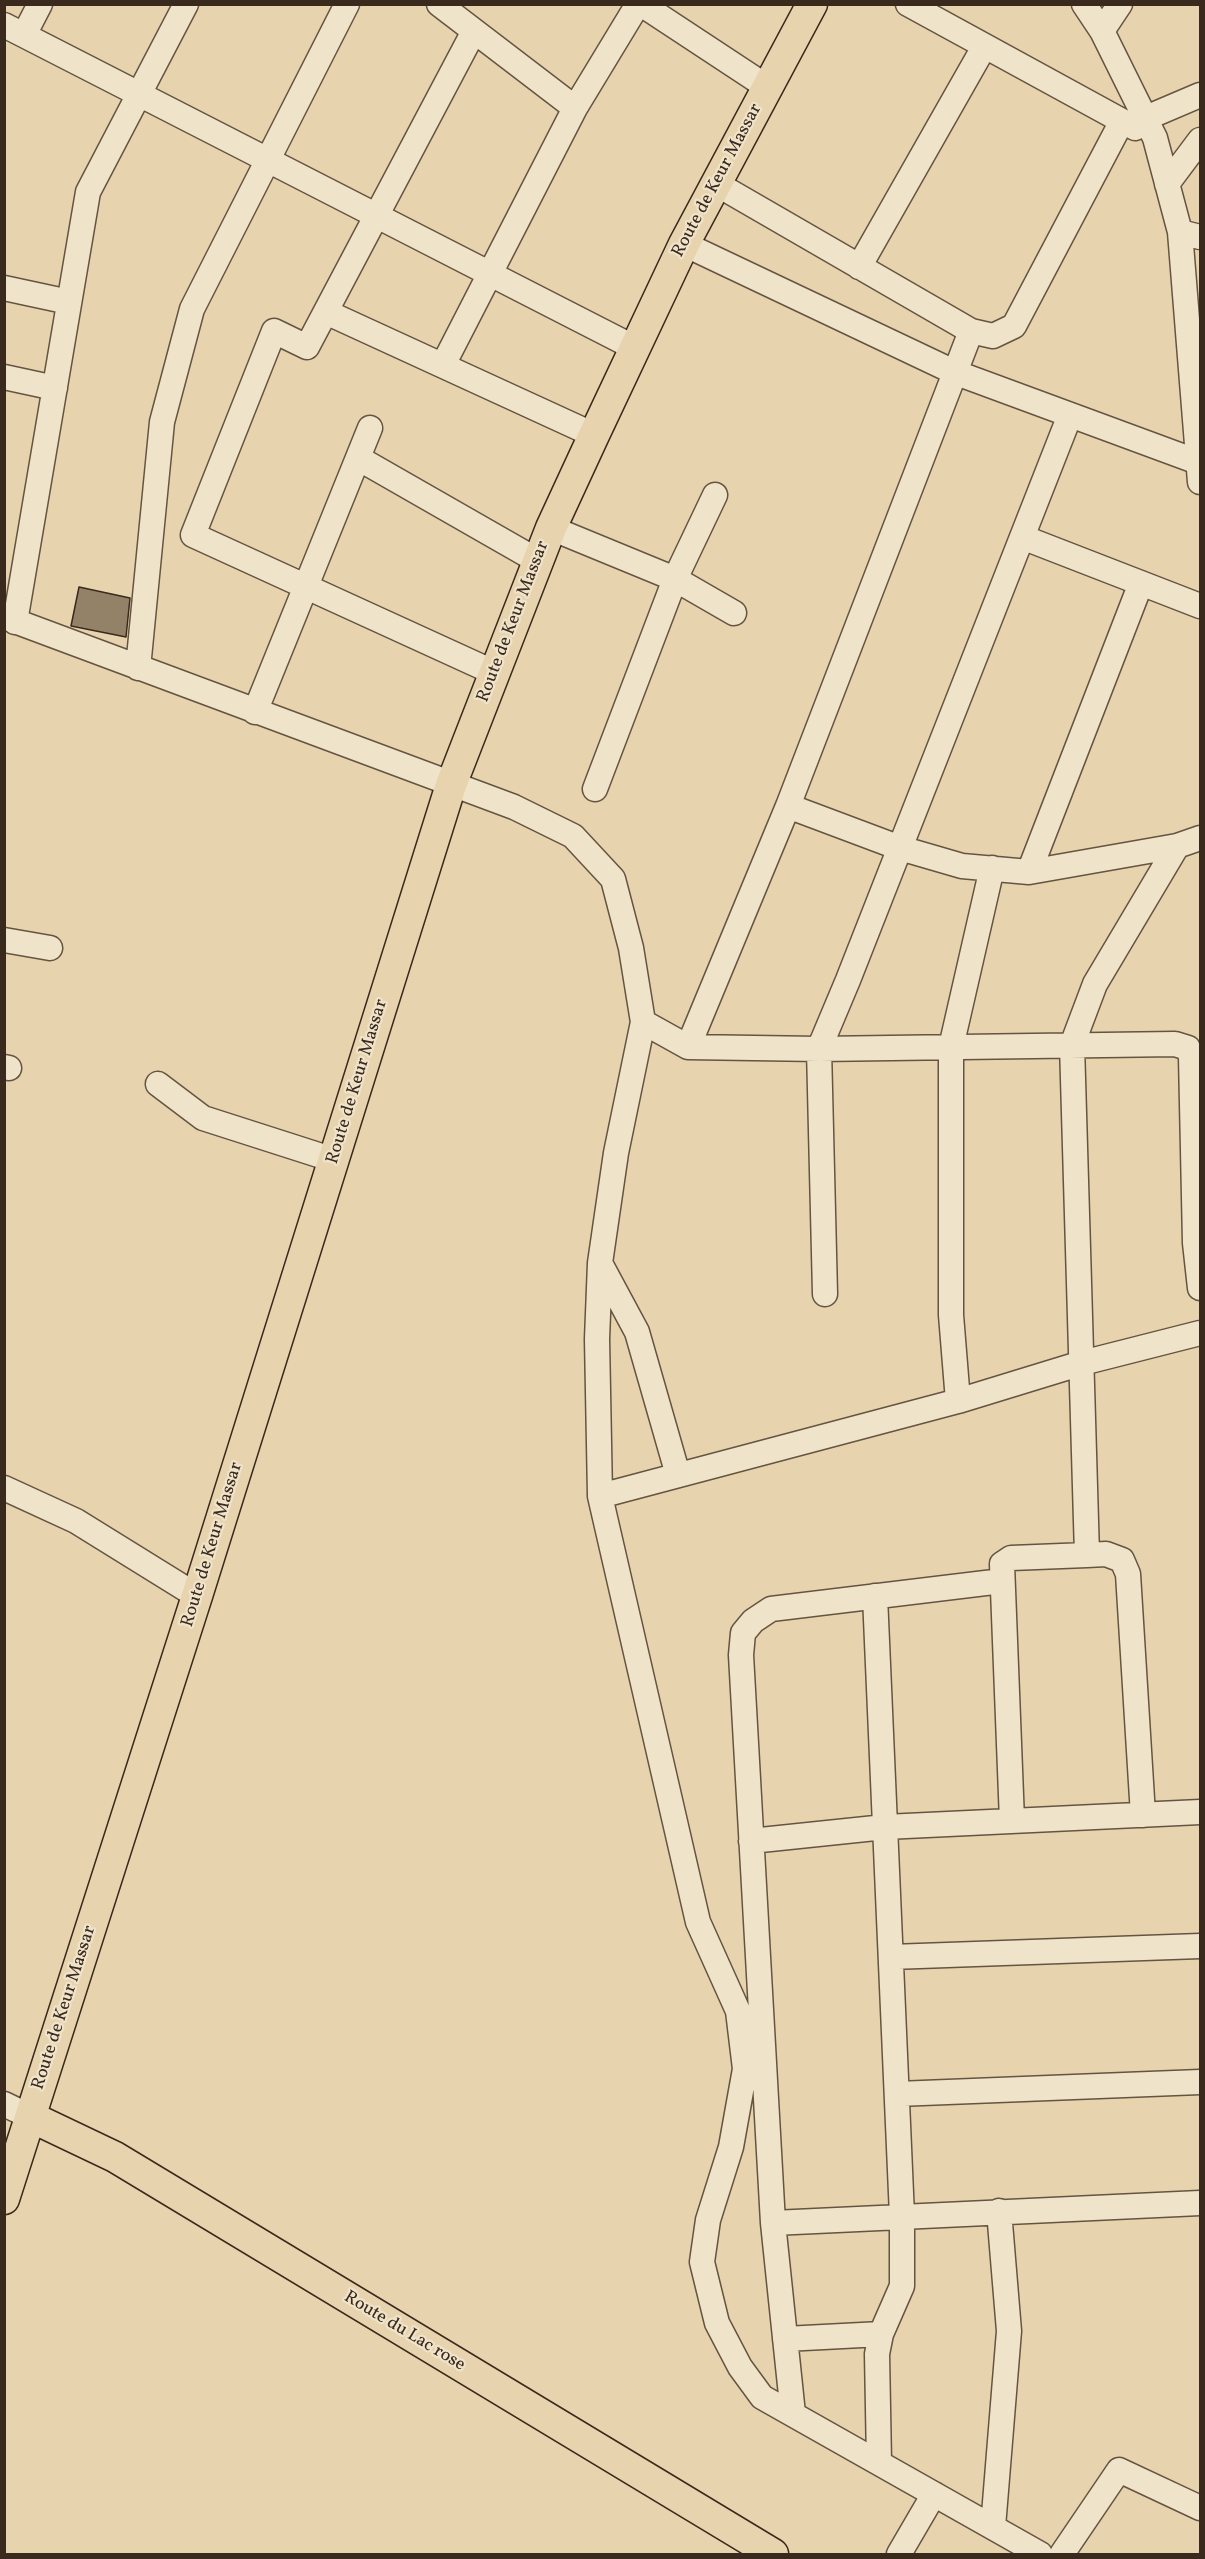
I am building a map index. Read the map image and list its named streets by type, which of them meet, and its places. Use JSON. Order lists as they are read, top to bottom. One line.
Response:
{"streets":{"main road":["Route de Keur Massar","Route du Lac rose"]},"crossings":[["Route de Keur Massar","Route du Lac rose"]]}
